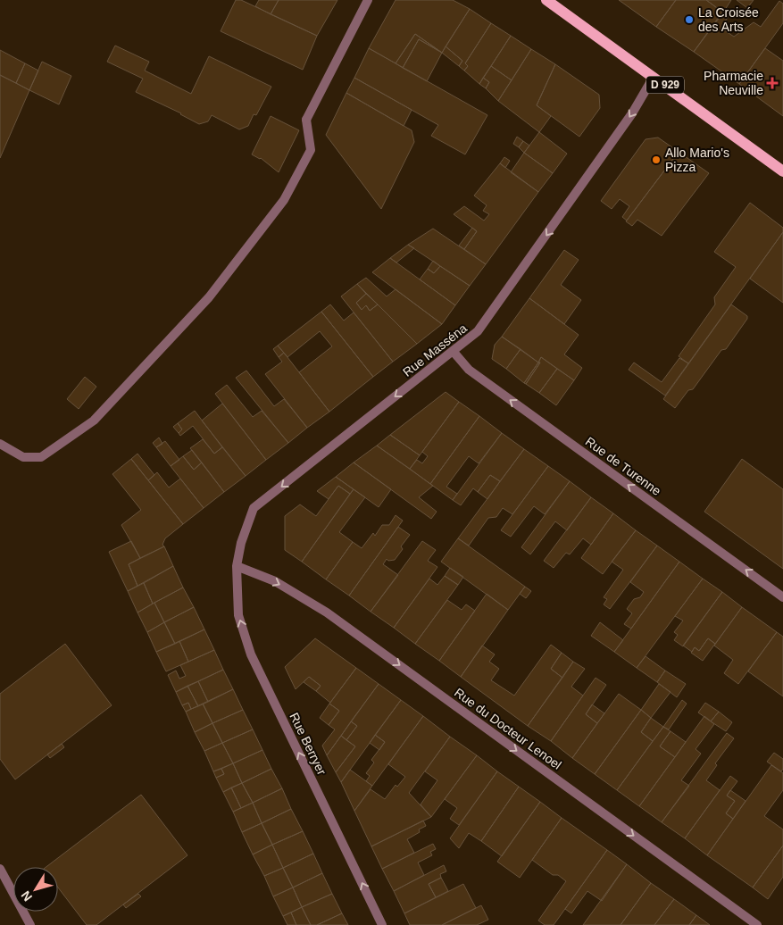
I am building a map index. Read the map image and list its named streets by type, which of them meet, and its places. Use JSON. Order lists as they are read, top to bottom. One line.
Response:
{"streets":{"main road":["D 929"],"street":["Rue Masséna","Rue de Turenne","Rue du Docteur Lenoel","Rue Berryer"]},"crossings":[["D 929","Rue Masséna"],["Rue Masséna","Rue de Turenne"],["Rue Masséna","Rue du Docteur Lenoel"],["Rue Masséna","Rue Berryer"],["Rue du Docteur Lenoel","Rue Berryer"]],"one_way":["Rue Masséna","Rue de Turenne","Rue du Docteur Lenoel","Rue Berryer"],"places":{"other":["La Croisée des Arts","Allo Mario's Pizza"],"health":["Pharmacie Neuville"]},"north":"bottom left"}
